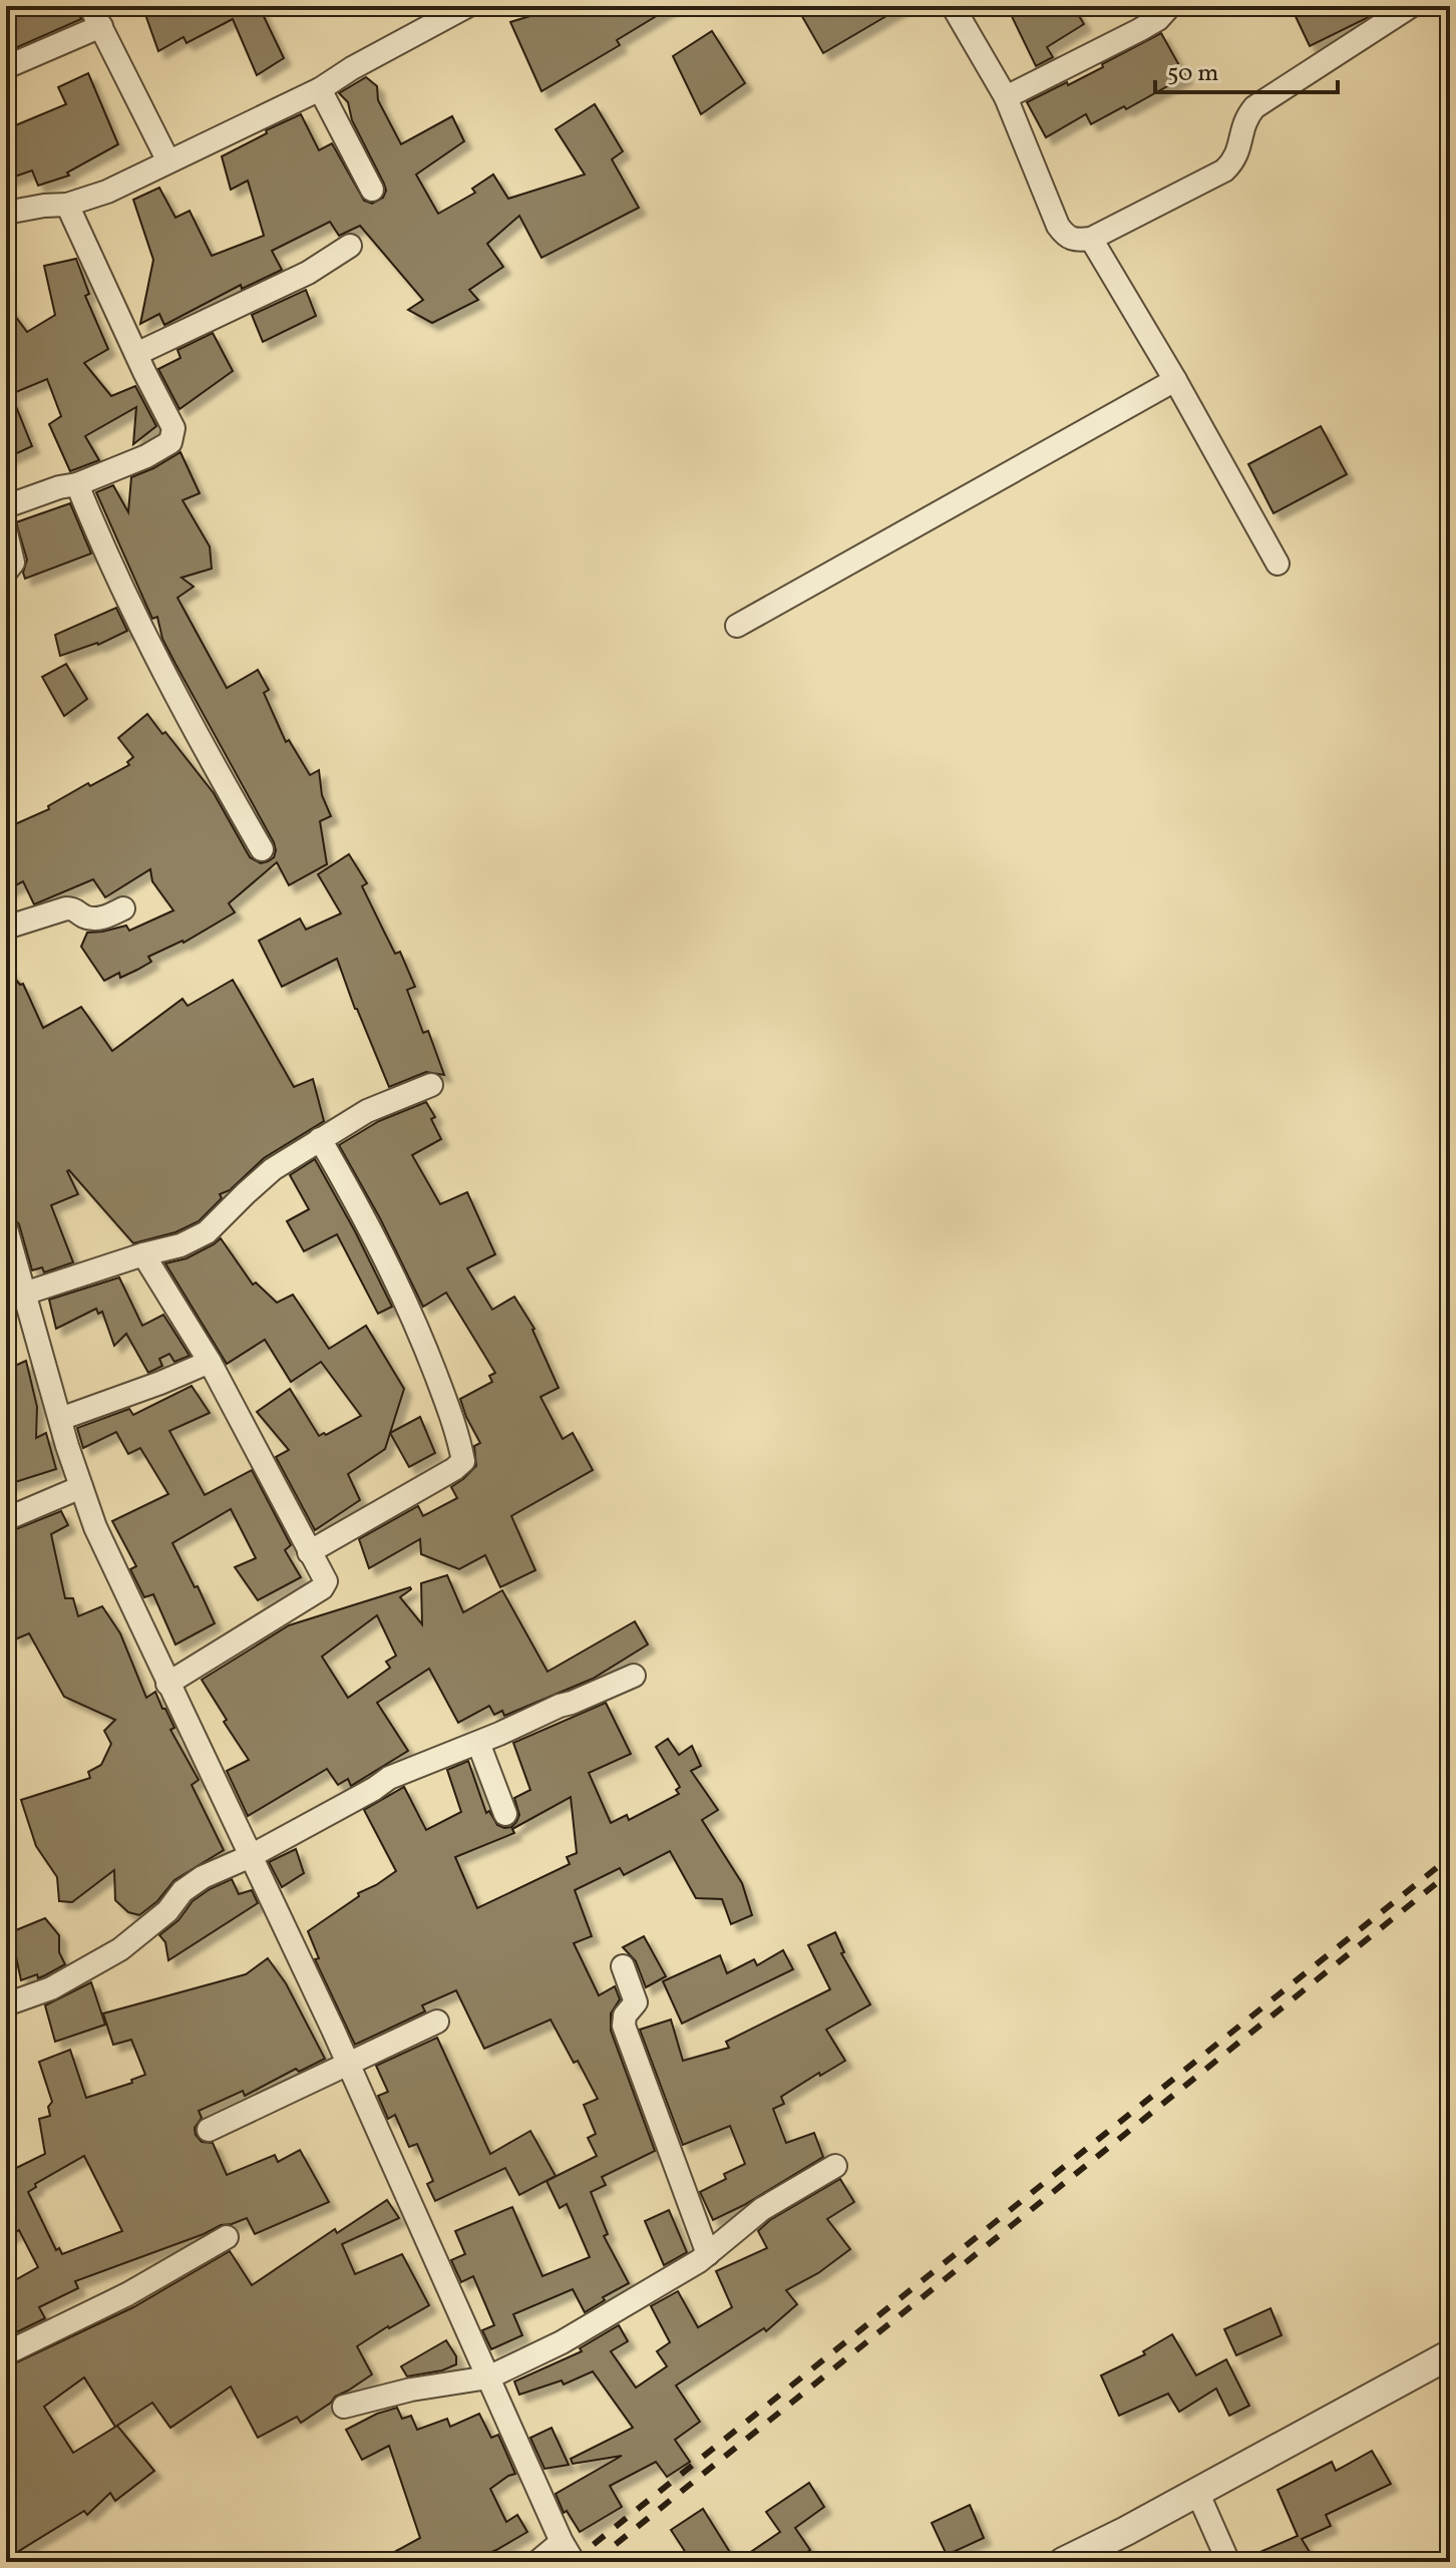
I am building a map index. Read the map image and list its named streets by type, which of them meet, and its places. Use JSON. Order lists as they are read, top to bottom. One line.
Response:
{"scale_bar":"50 m"}
